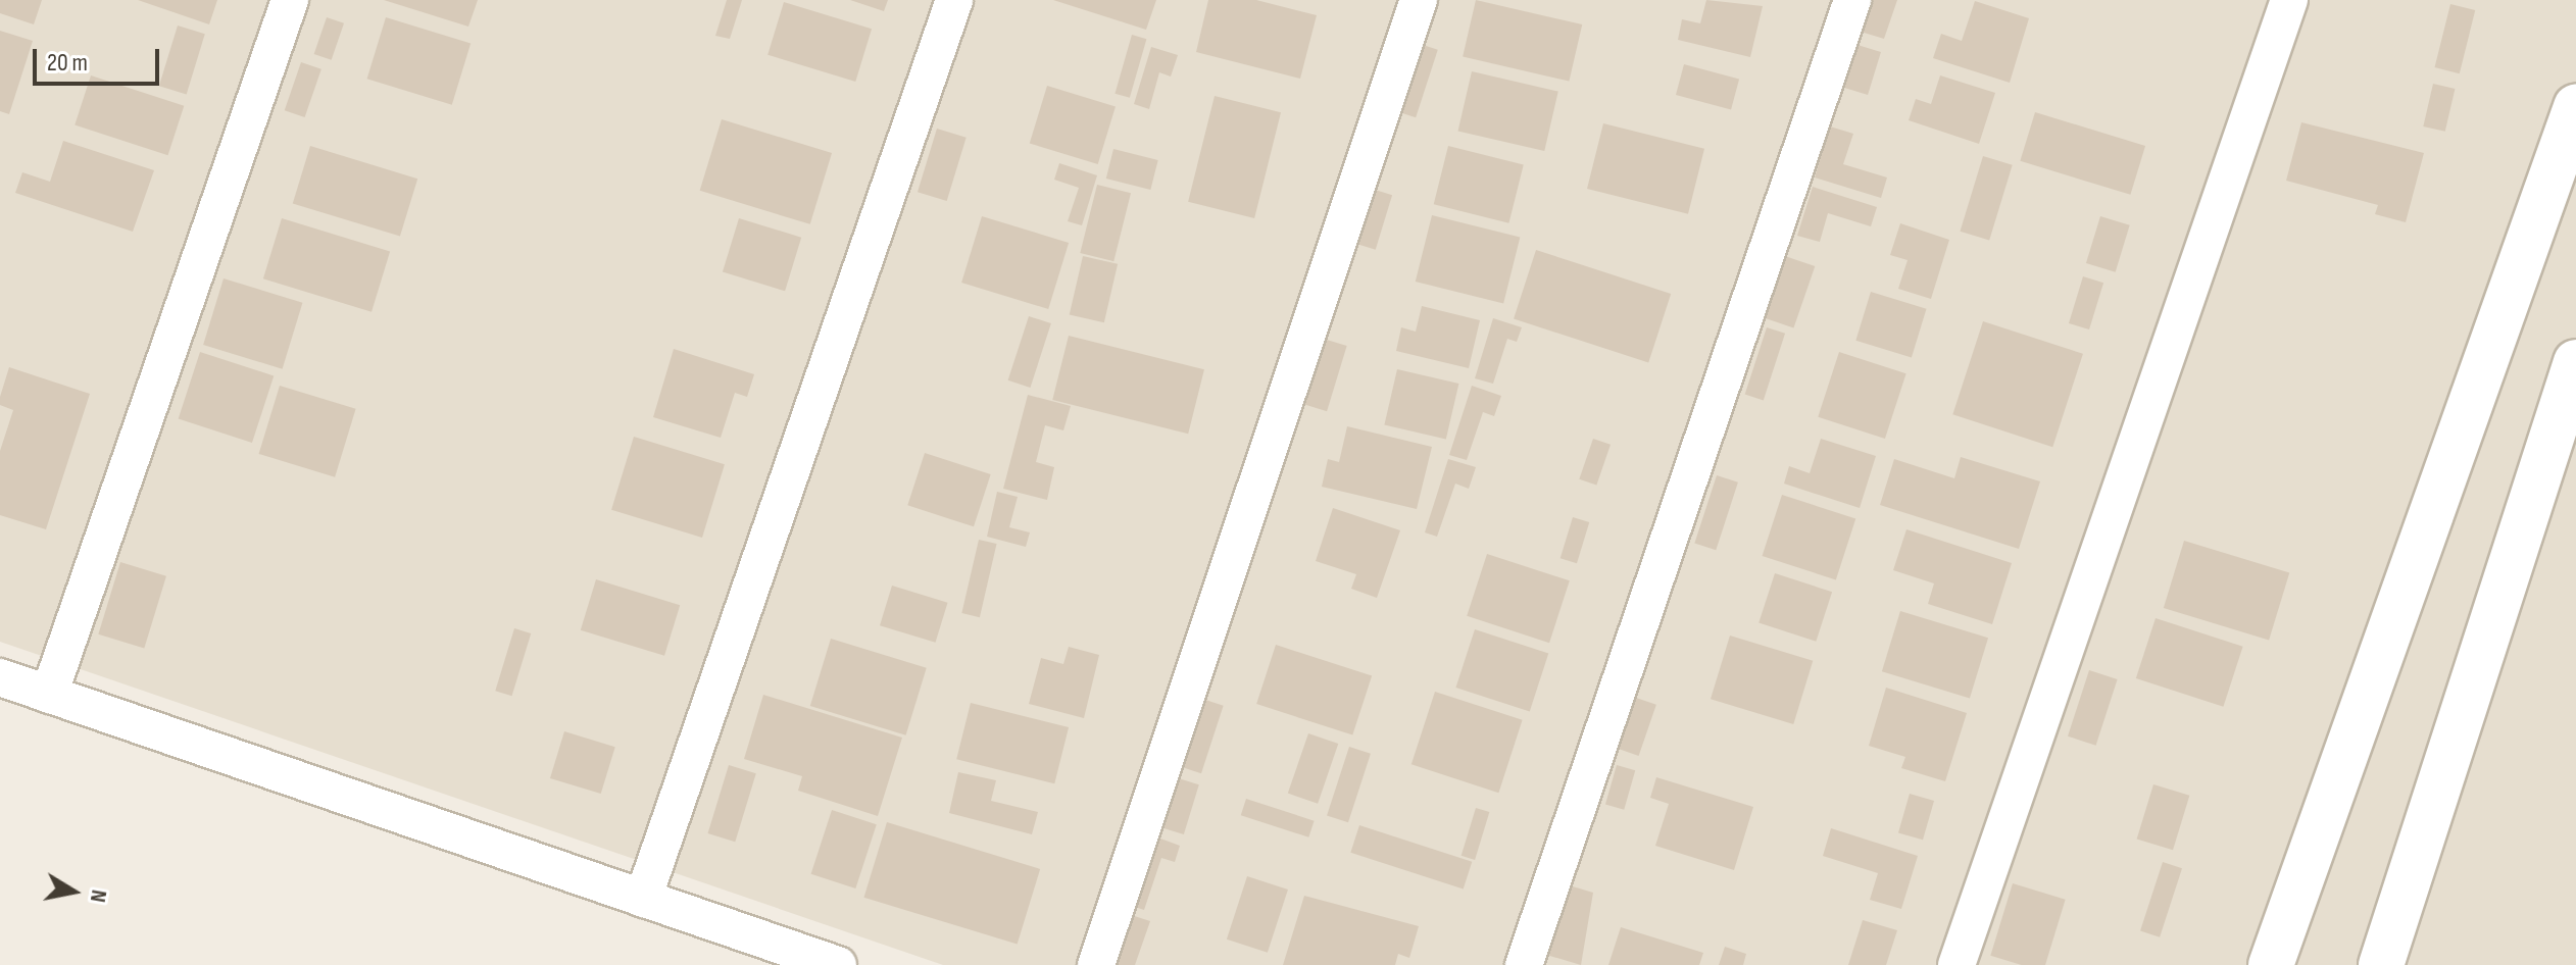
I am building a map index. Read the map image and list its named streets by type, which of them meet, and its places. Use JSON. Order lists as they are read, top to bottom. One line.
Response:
{"scale_bar":"20 m","north":"right"}
